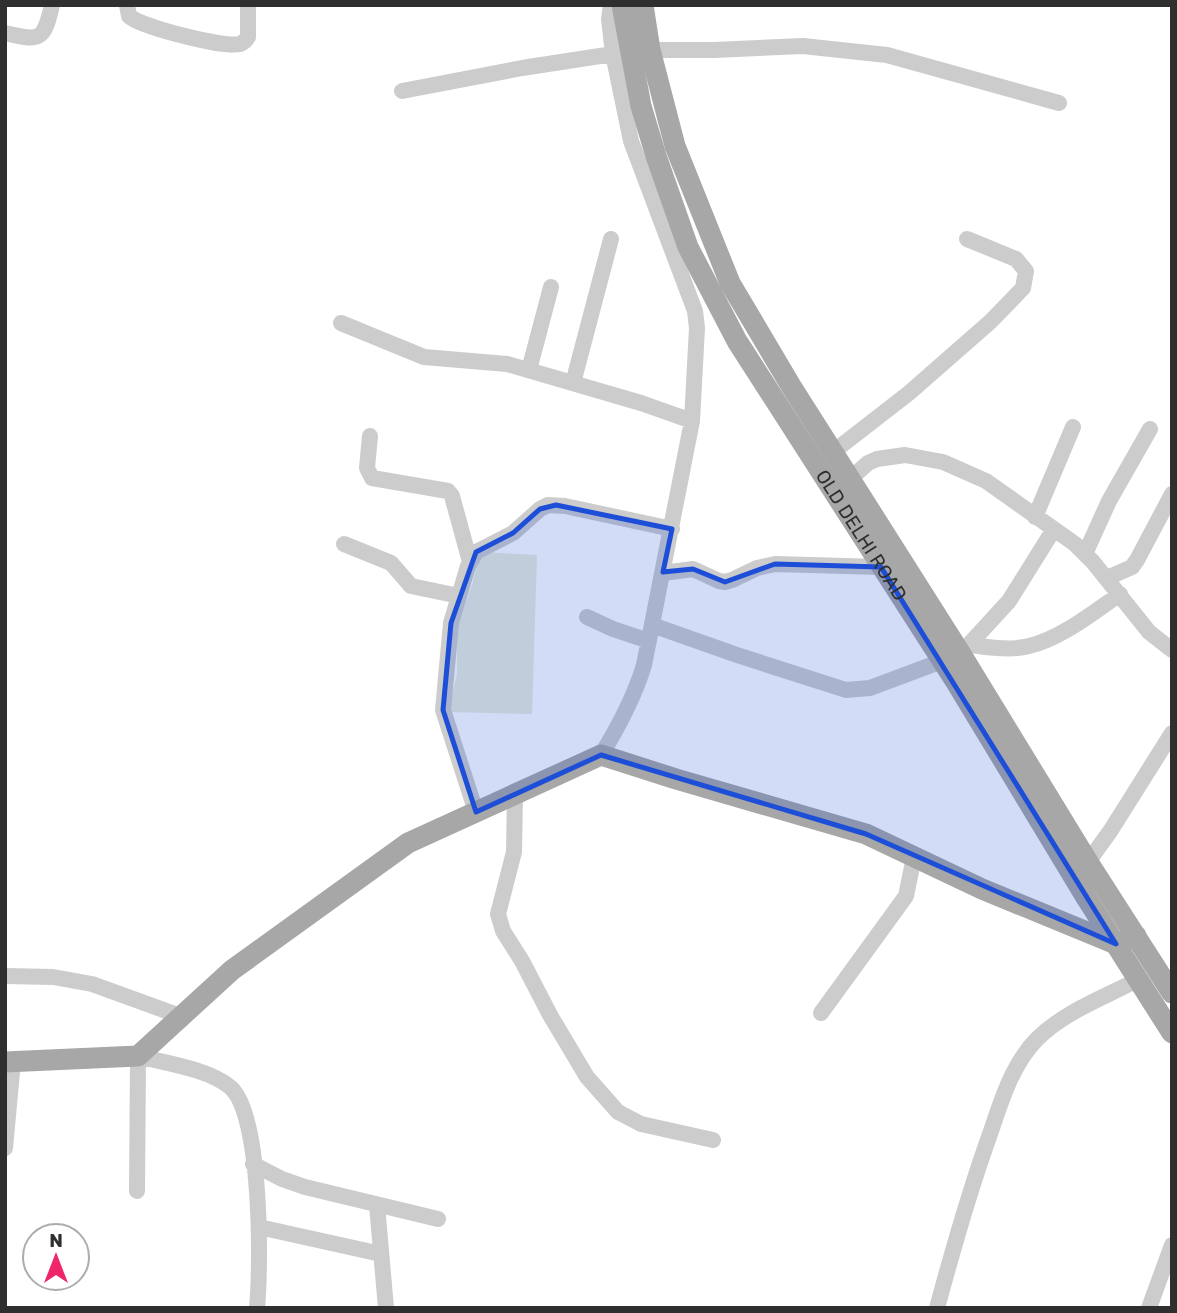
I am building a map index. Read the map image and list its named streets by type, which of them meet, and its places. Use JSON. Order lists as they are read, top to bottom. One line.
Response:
{"streets":{"main road":["OLD DELHI ROAD"]},"north":"top"}
